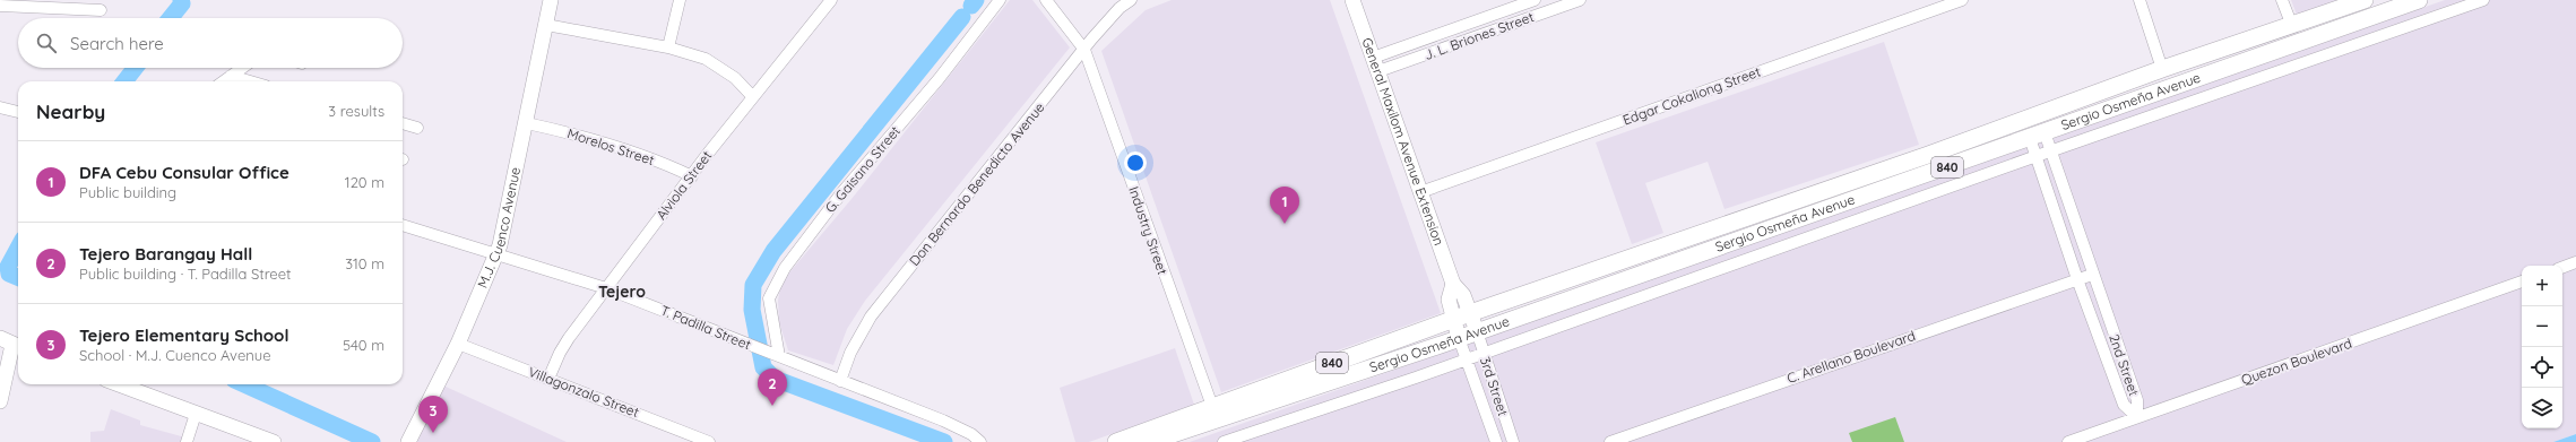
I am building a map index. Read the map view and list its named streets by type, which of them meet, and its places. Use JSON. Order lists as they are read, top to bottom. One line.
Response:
{"streets":{"highway":["Sergio Osmeña Avenue","840"],"main road":["General Maxilom Avenue Extension","M.J. Cuenco Avenue"],"street":["J. L. Briones Street","Edgar Cokaliong Street","Morelos Street","G. Gaisano Street","Don Bernardo Benedicto Avenue","Alviola Street","Industry Street","T. Padilla Street","C. Arellano Boulevard","Quezon Boulevard","2nd Street","3rd Street","Villagonzalo Street"]},"crossings":[["J. L. Briones Street","General Maxilom Avenue Extension"],["Edgar Cokaliong Street","General Maxilom Avenue Extension"],["Sergio Osmeña Avenue","General Maxilom Avenue Extension"],["Sergio Osmeña Avenue","Industry Street"],["Sergio Osmeña Avenue","2nd Street"],["Sergio Osmeña Avenue","3rd Street"],["General Maxilom Avenue Extension","3rd Street"],["Morelos Street","Alviola Street"],["Morelos Street","M.J. Cuenco Avenue"],["G. Gaisano Street","T. Padilla Street"],["Don Bernardo Benedicto Avenue","Industry Street"],["Don Bernardo Benedicto Avenue","T. Padilla Street"],["Alviola Street","T. Padilla Street"],["Alviola Street","Villagonzalo Street"],["M.J. Cuenco Avenue","T. Padilla Street"],["M.J. Cuenco Avenue","Villagonzalo Street"],["C. Arellano Boulevard","2nd Street"],["Quezon Boulevard","2nd Street"]],"districts":["Tejero"],"page":{"search":"Search here","heading":["Nearby","3 results"],"list":[{"mark":"1","name":"DFA Cebu Consular Office","note":"Public building","value":"120 m"},{"mark":"2","name":"Tejero Barangay Hall","note":"Public building · T. Padilla Street","value":"310 m"},{"mark":"3","name":"Tejero Elementary School","note":"School · M.J. Cuenco Avenue","value":"540 m"}],"pins":["1","2","3"],"map_buttons":["+","−"]}}
